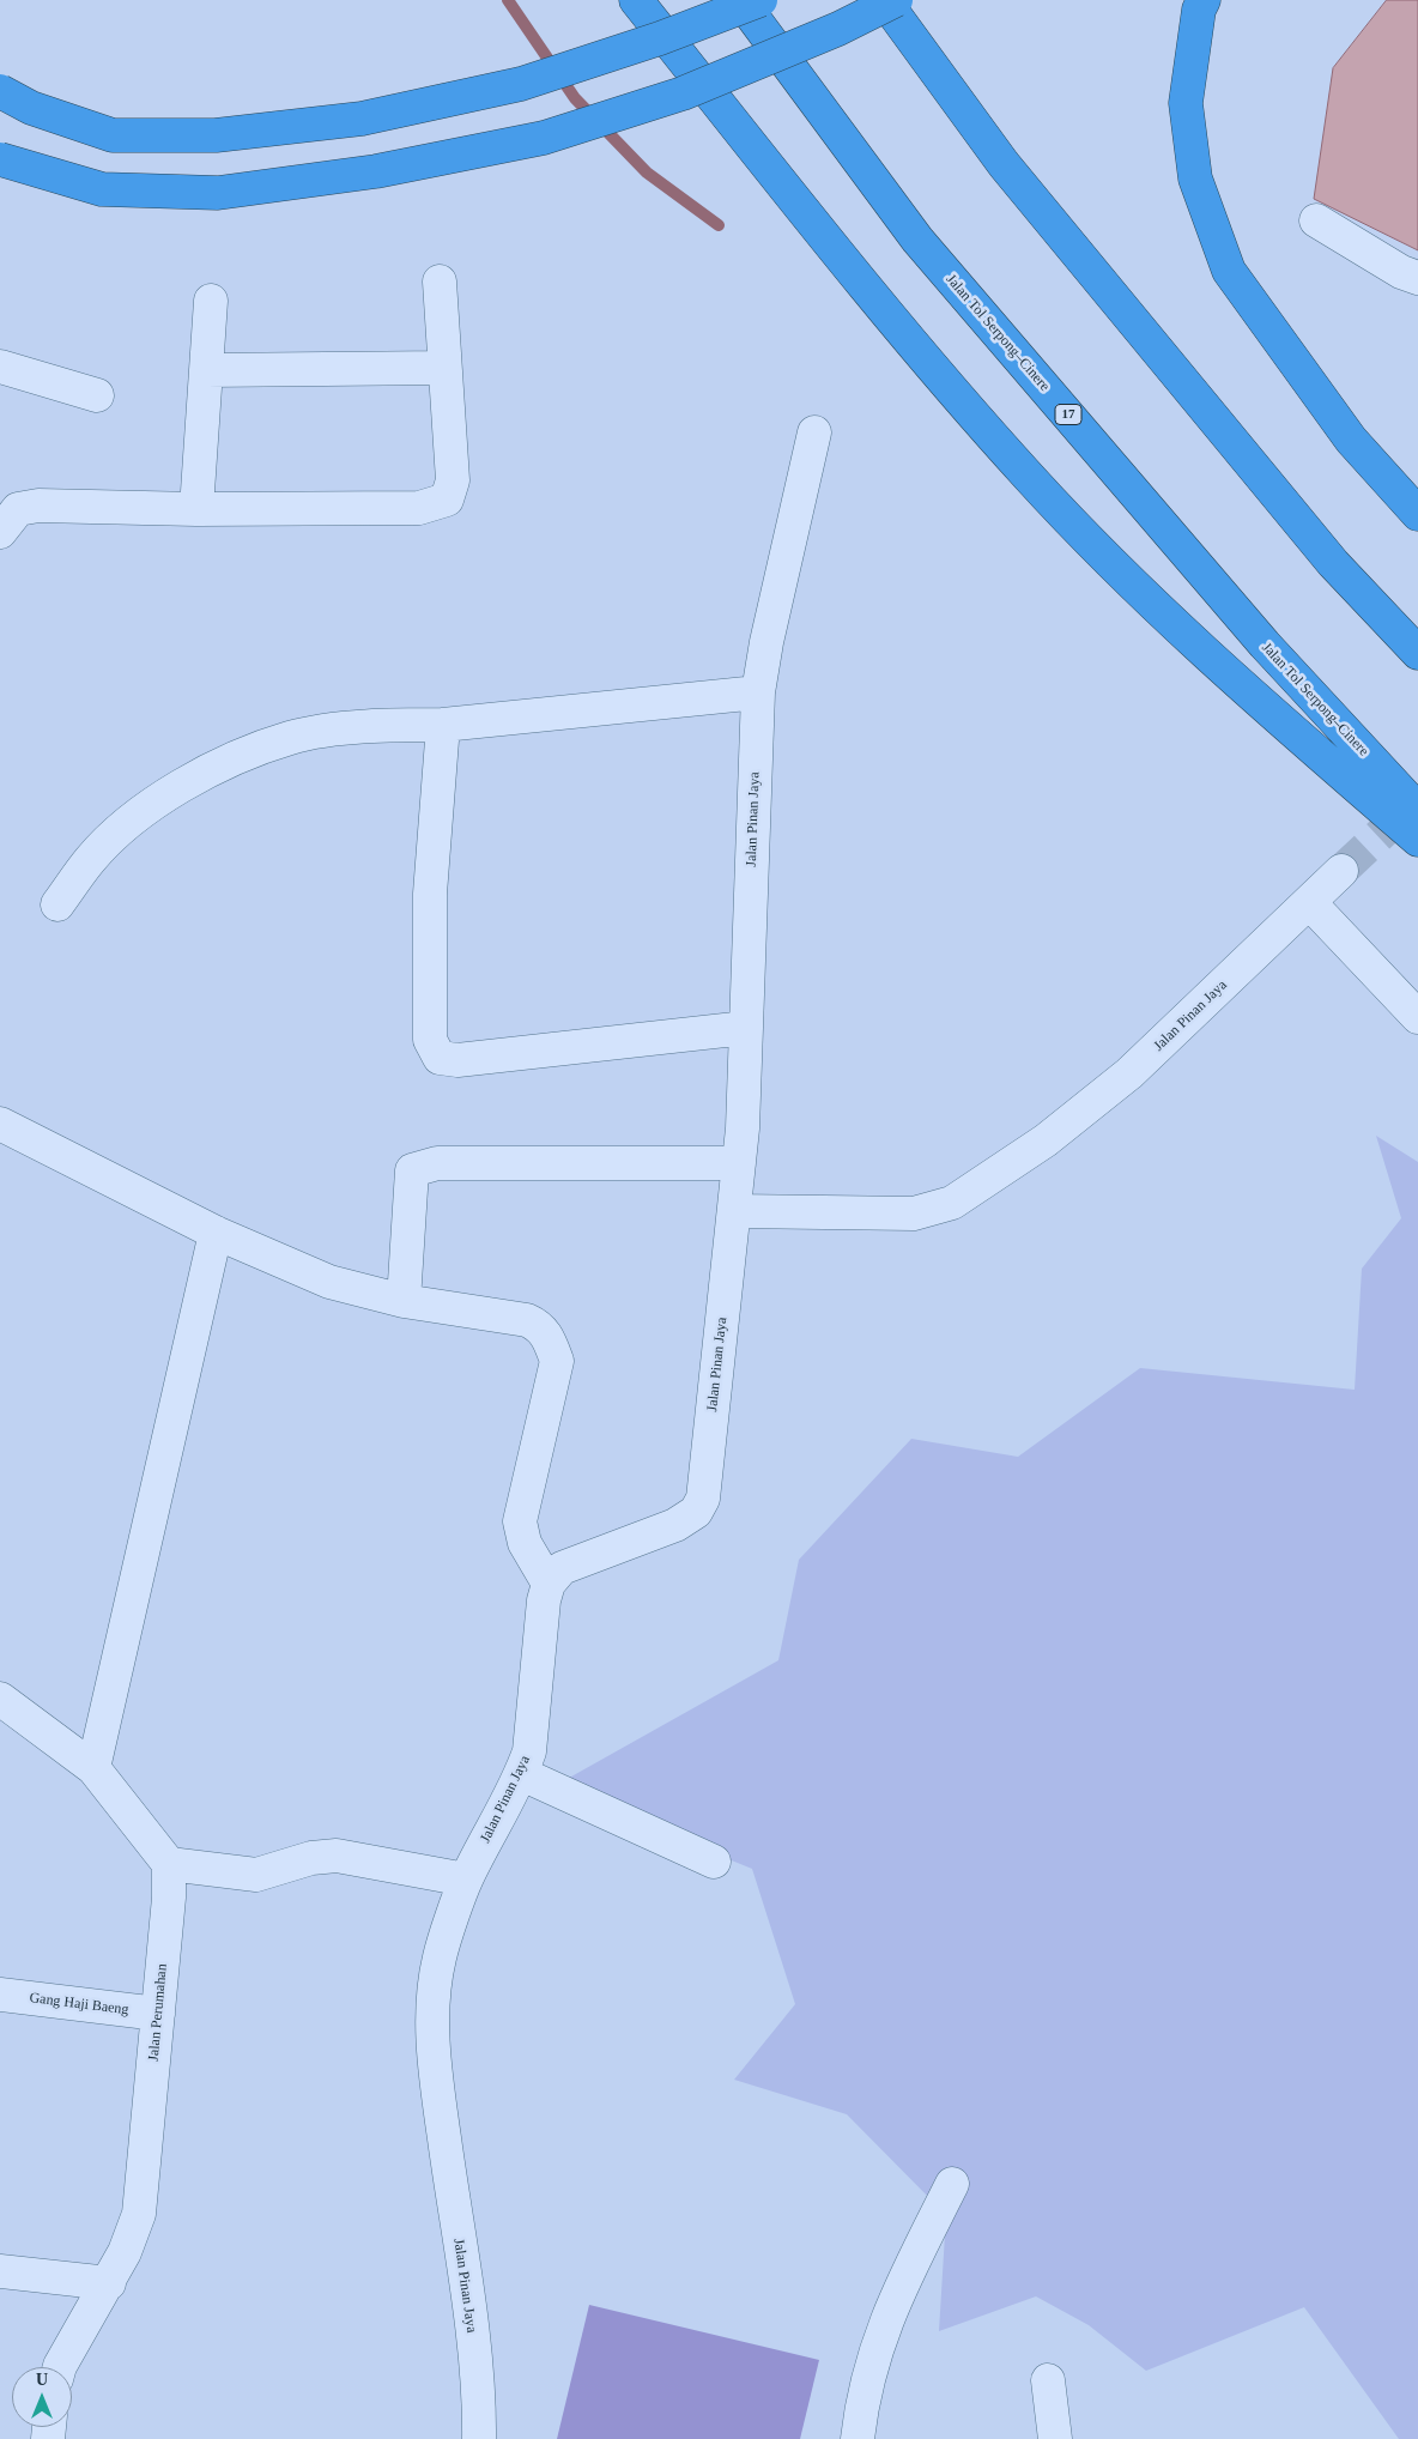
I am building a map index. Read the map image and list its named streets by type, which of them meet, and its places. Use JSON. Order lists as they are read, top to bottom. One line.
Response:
{"streets":{"highway":["Jalan Tol Serpong–Cinere","17"],"street":["Jalan Pinan Jaya","Gang Haji Baeng","Jalan Perumahan"]},"crossings":[["Gang Haji Baeng","Jalan Perumahan"]],"north":"top"}
